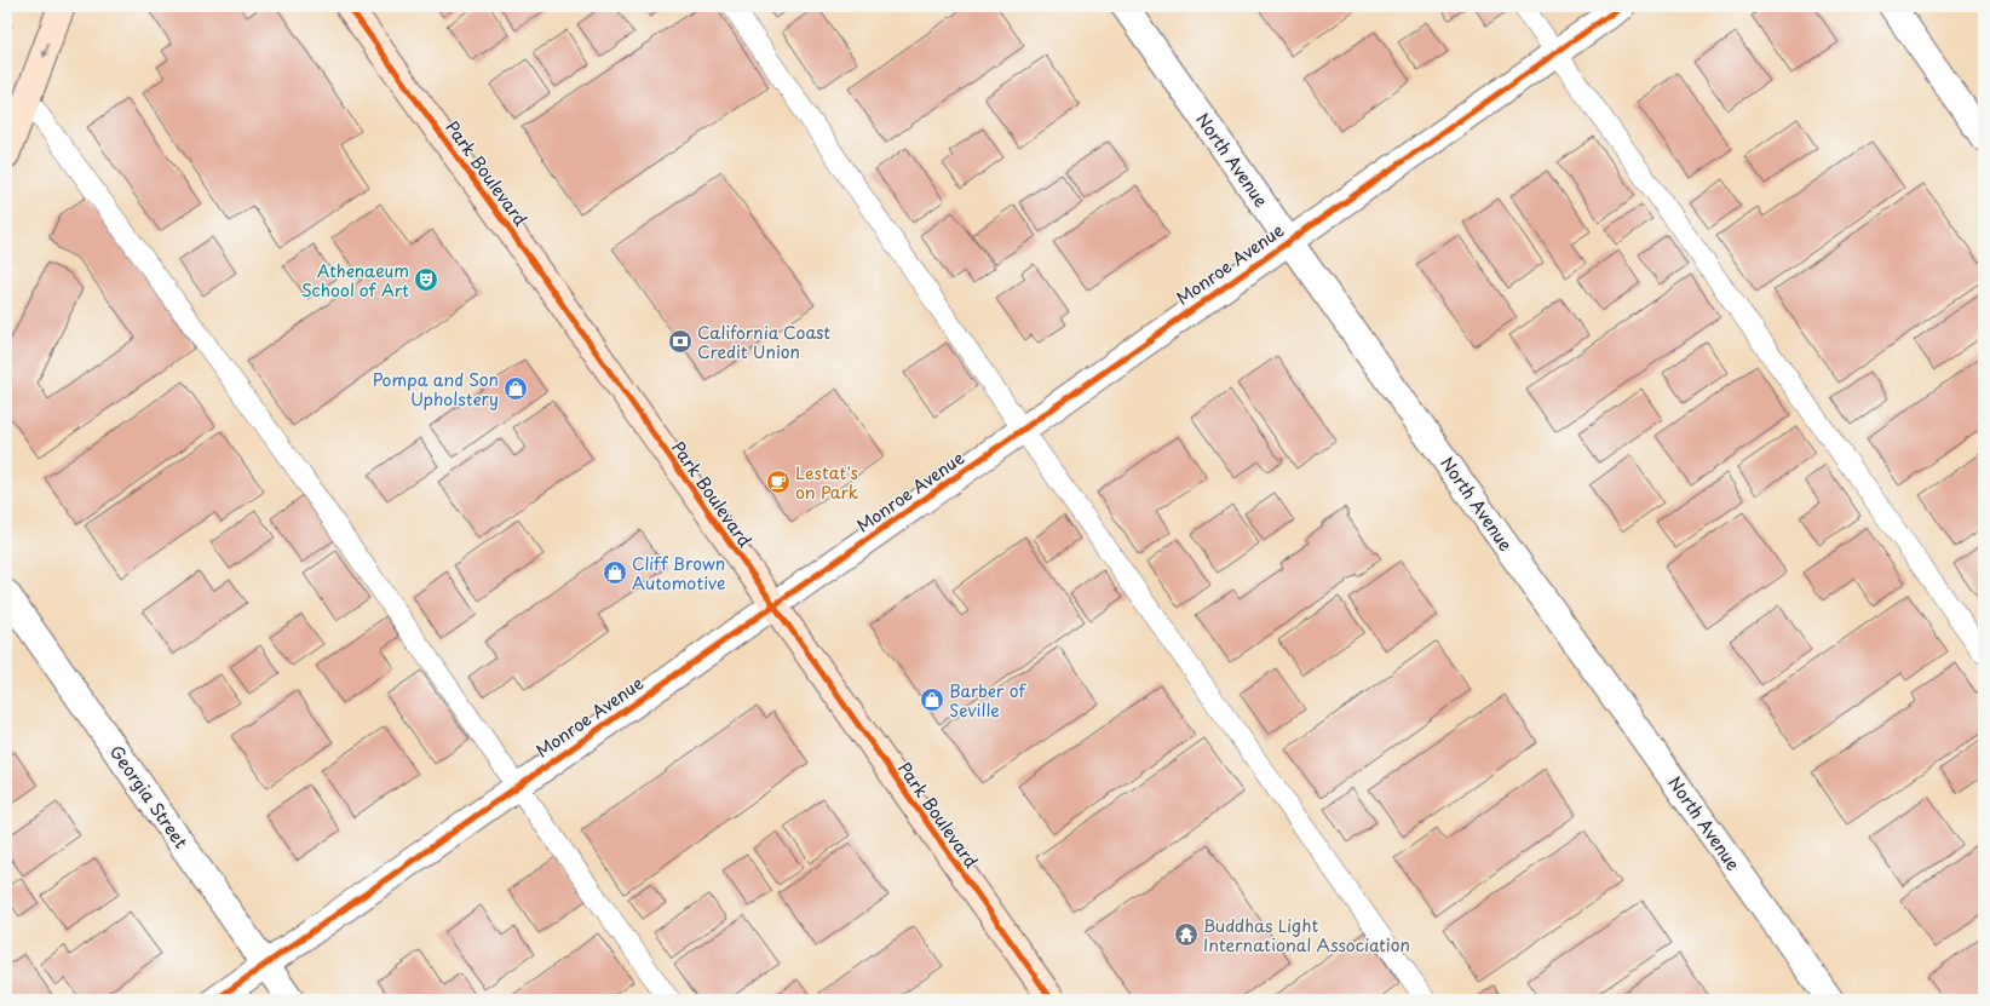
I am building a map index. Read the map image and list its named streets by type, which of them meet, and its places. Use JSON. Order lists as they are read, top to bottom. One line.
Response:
{"streets":{"main road":["Park Boulevard"],"street":["North Avenue","Monroe Avenue","Georgia Street"]},"crossings":[["North Avenue","Monroe Avenue"],["Park Boulevard","Monroe Avenue"],["Monroe Avenue","Georgia Street"]],"places":{"theatre":["Athenaeum School of Art"],"bank":["California Coast Credit Union"],"shop":["Pompa and Son Upholstery","Cliff Brown Automotive","Barber of Seville"],"cafe":["Lestat's on Park"],"temple":["Buddhas Light International Association"]}}
